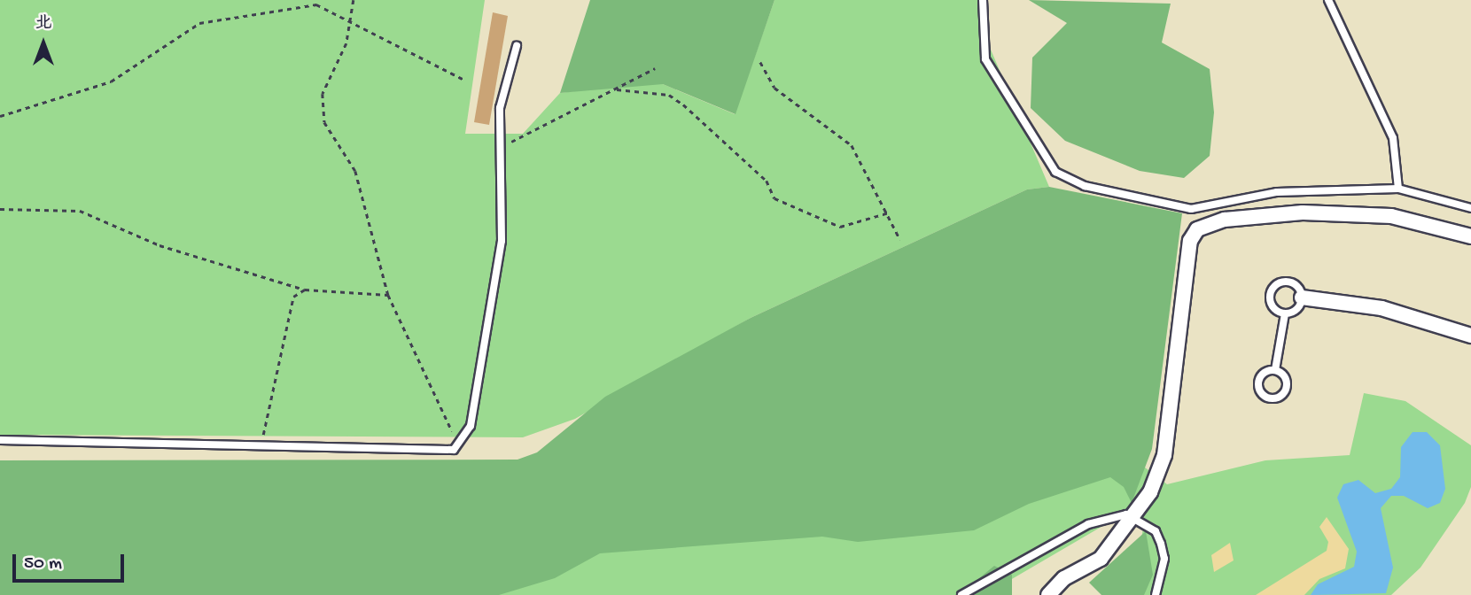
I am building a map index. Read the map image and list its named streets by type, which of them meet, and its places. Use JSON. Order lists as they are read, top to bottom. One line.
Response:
{"scale_bar":"50 m","north":"top"}
